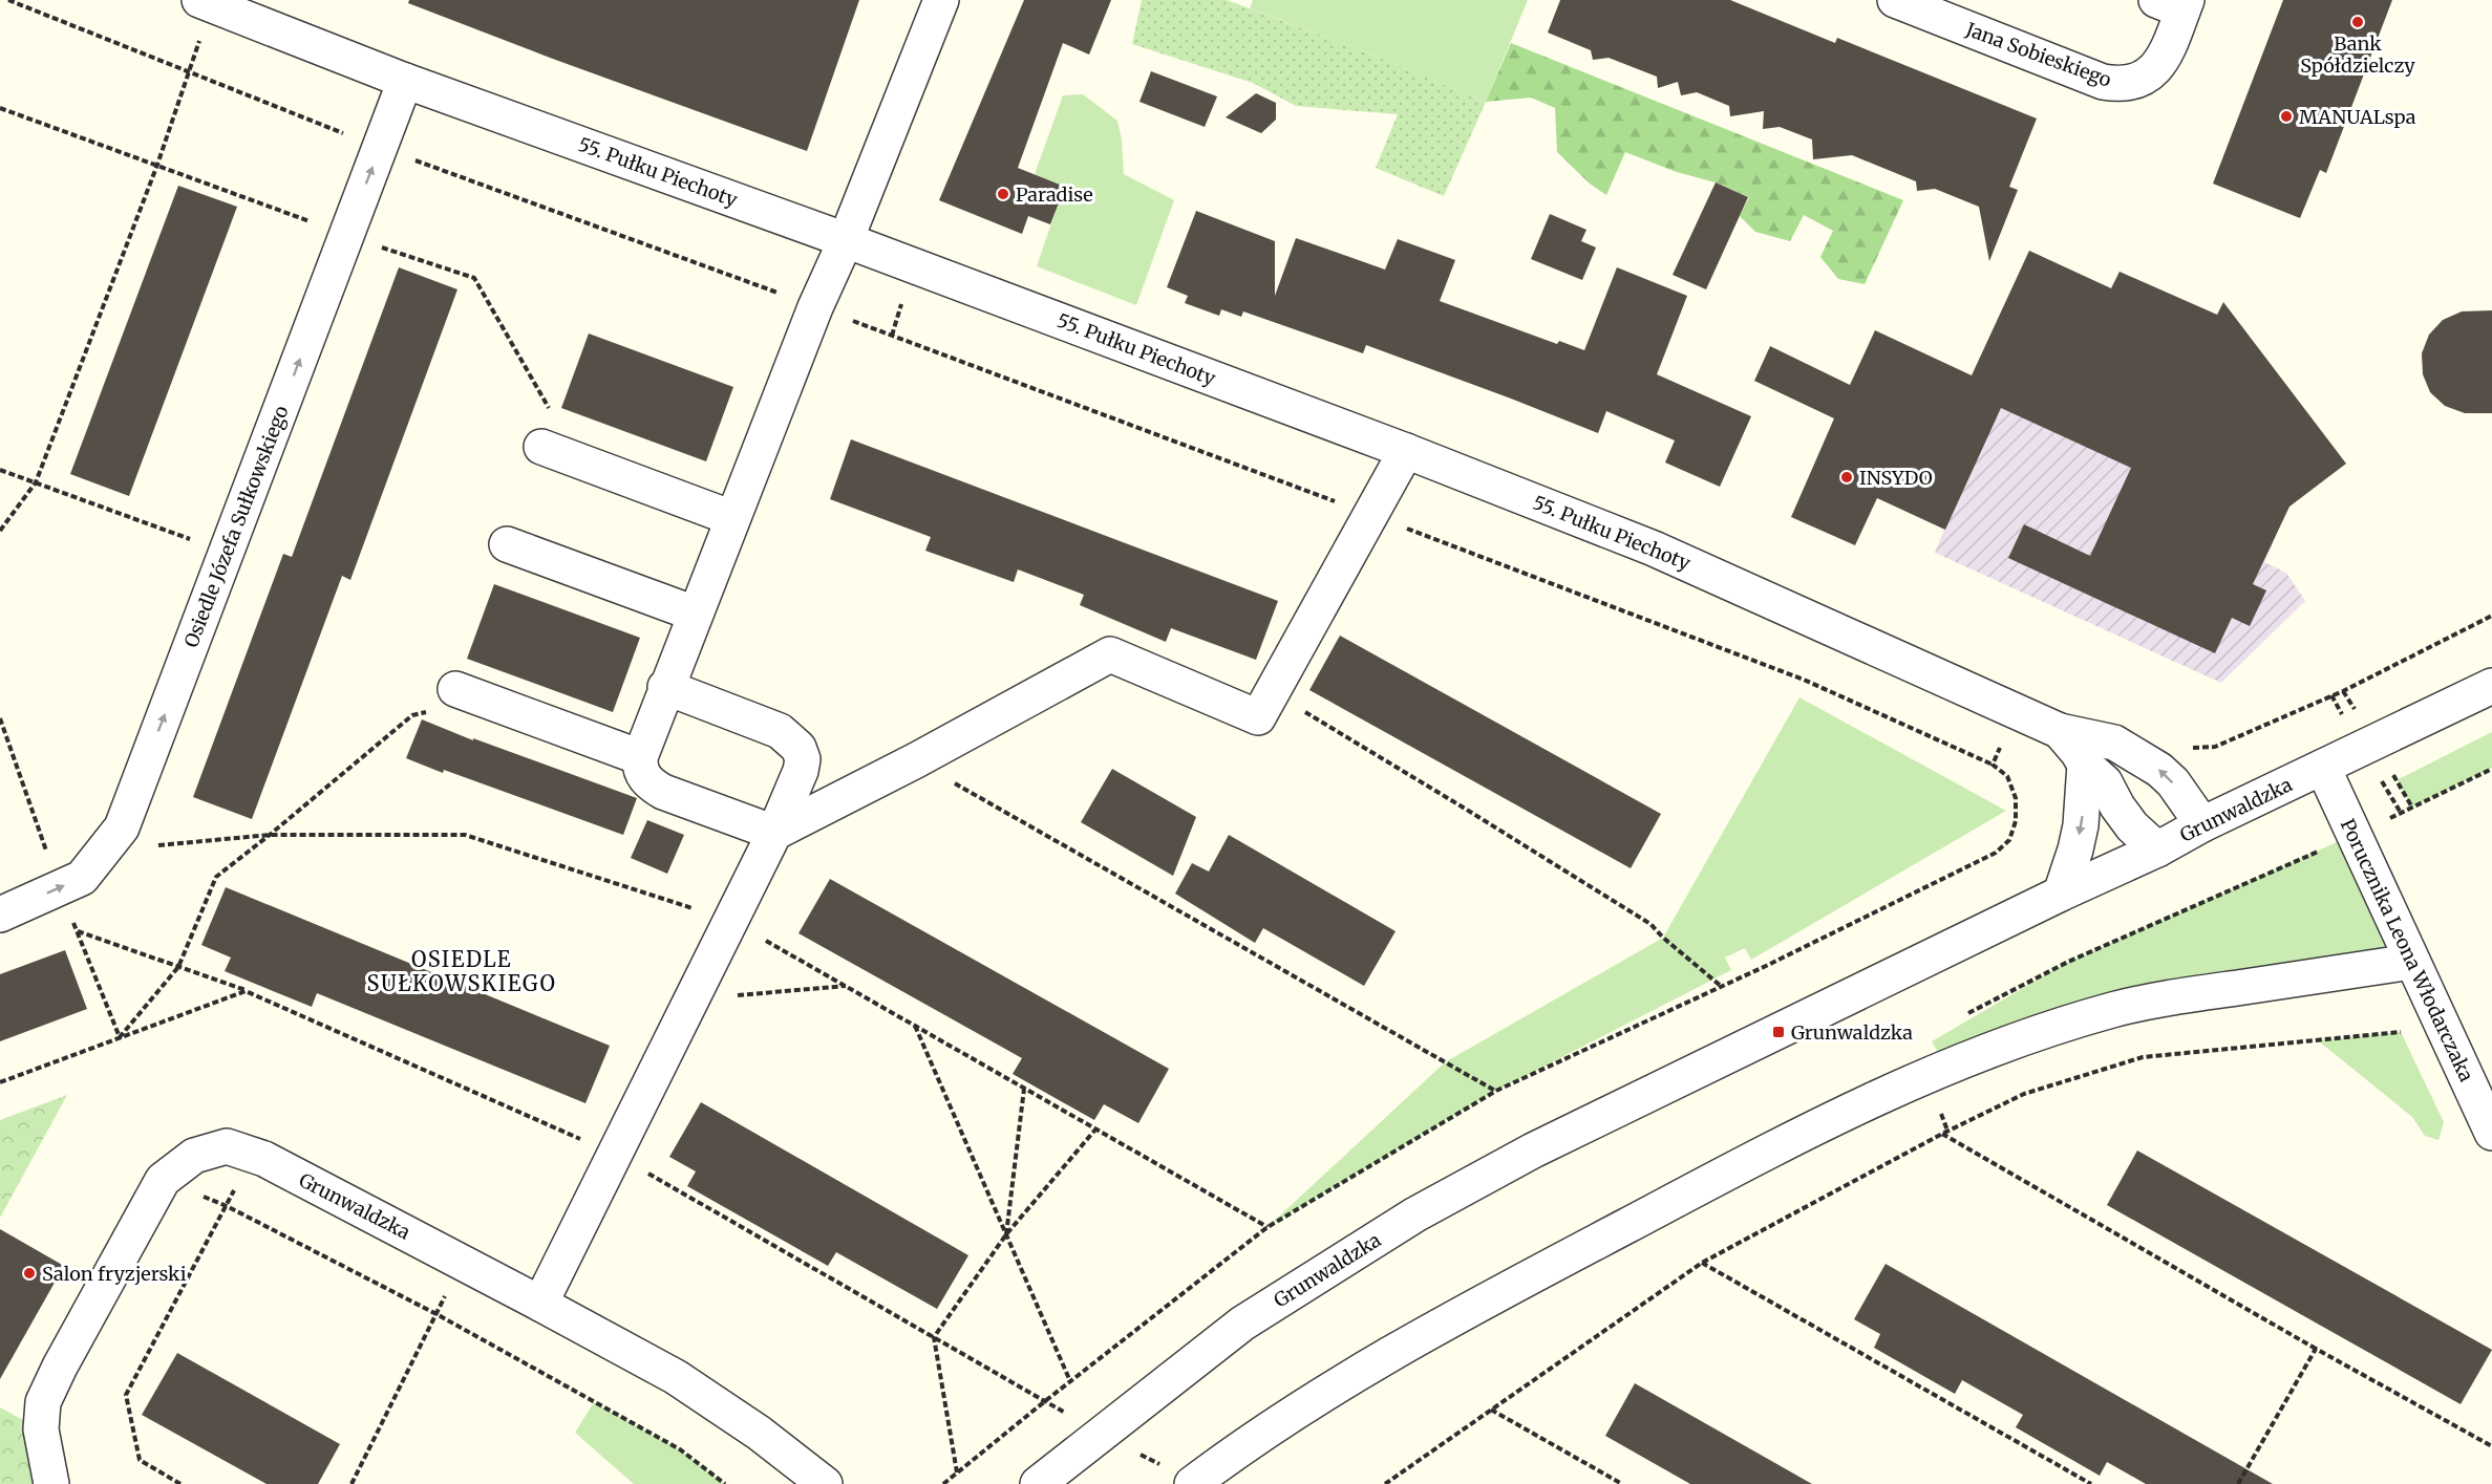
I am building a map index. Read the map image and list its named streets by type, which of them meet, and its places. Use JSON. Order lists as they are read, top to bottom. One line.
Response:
{"streets":{"street":["Jana Sobieskiego","55. Pułku Piechoty","Osiedle Józefa Sułkowskiego","Grunwaldzka","Porucznika Leona Włodarczaka"]},"crossings":[["55. Pułku Piechoty","Osiedle Józefa Sułkowskiego"],["55. Pułku Piechoty","Grunwaldzka"],["Grunwaldzka","Porucznika Leona Włodarczaka"]],"one_way":["Osiedle Józefa Sułkowskiego"],"districts":["OSIEDLE SUŁKOWSKIEGO"],"places":{"other":["Bank Spółdzielczy","MANUALspa","Paradise","INSYDO","Salon fryzjerski"],"transit":["Grunwaldzka"]}}
